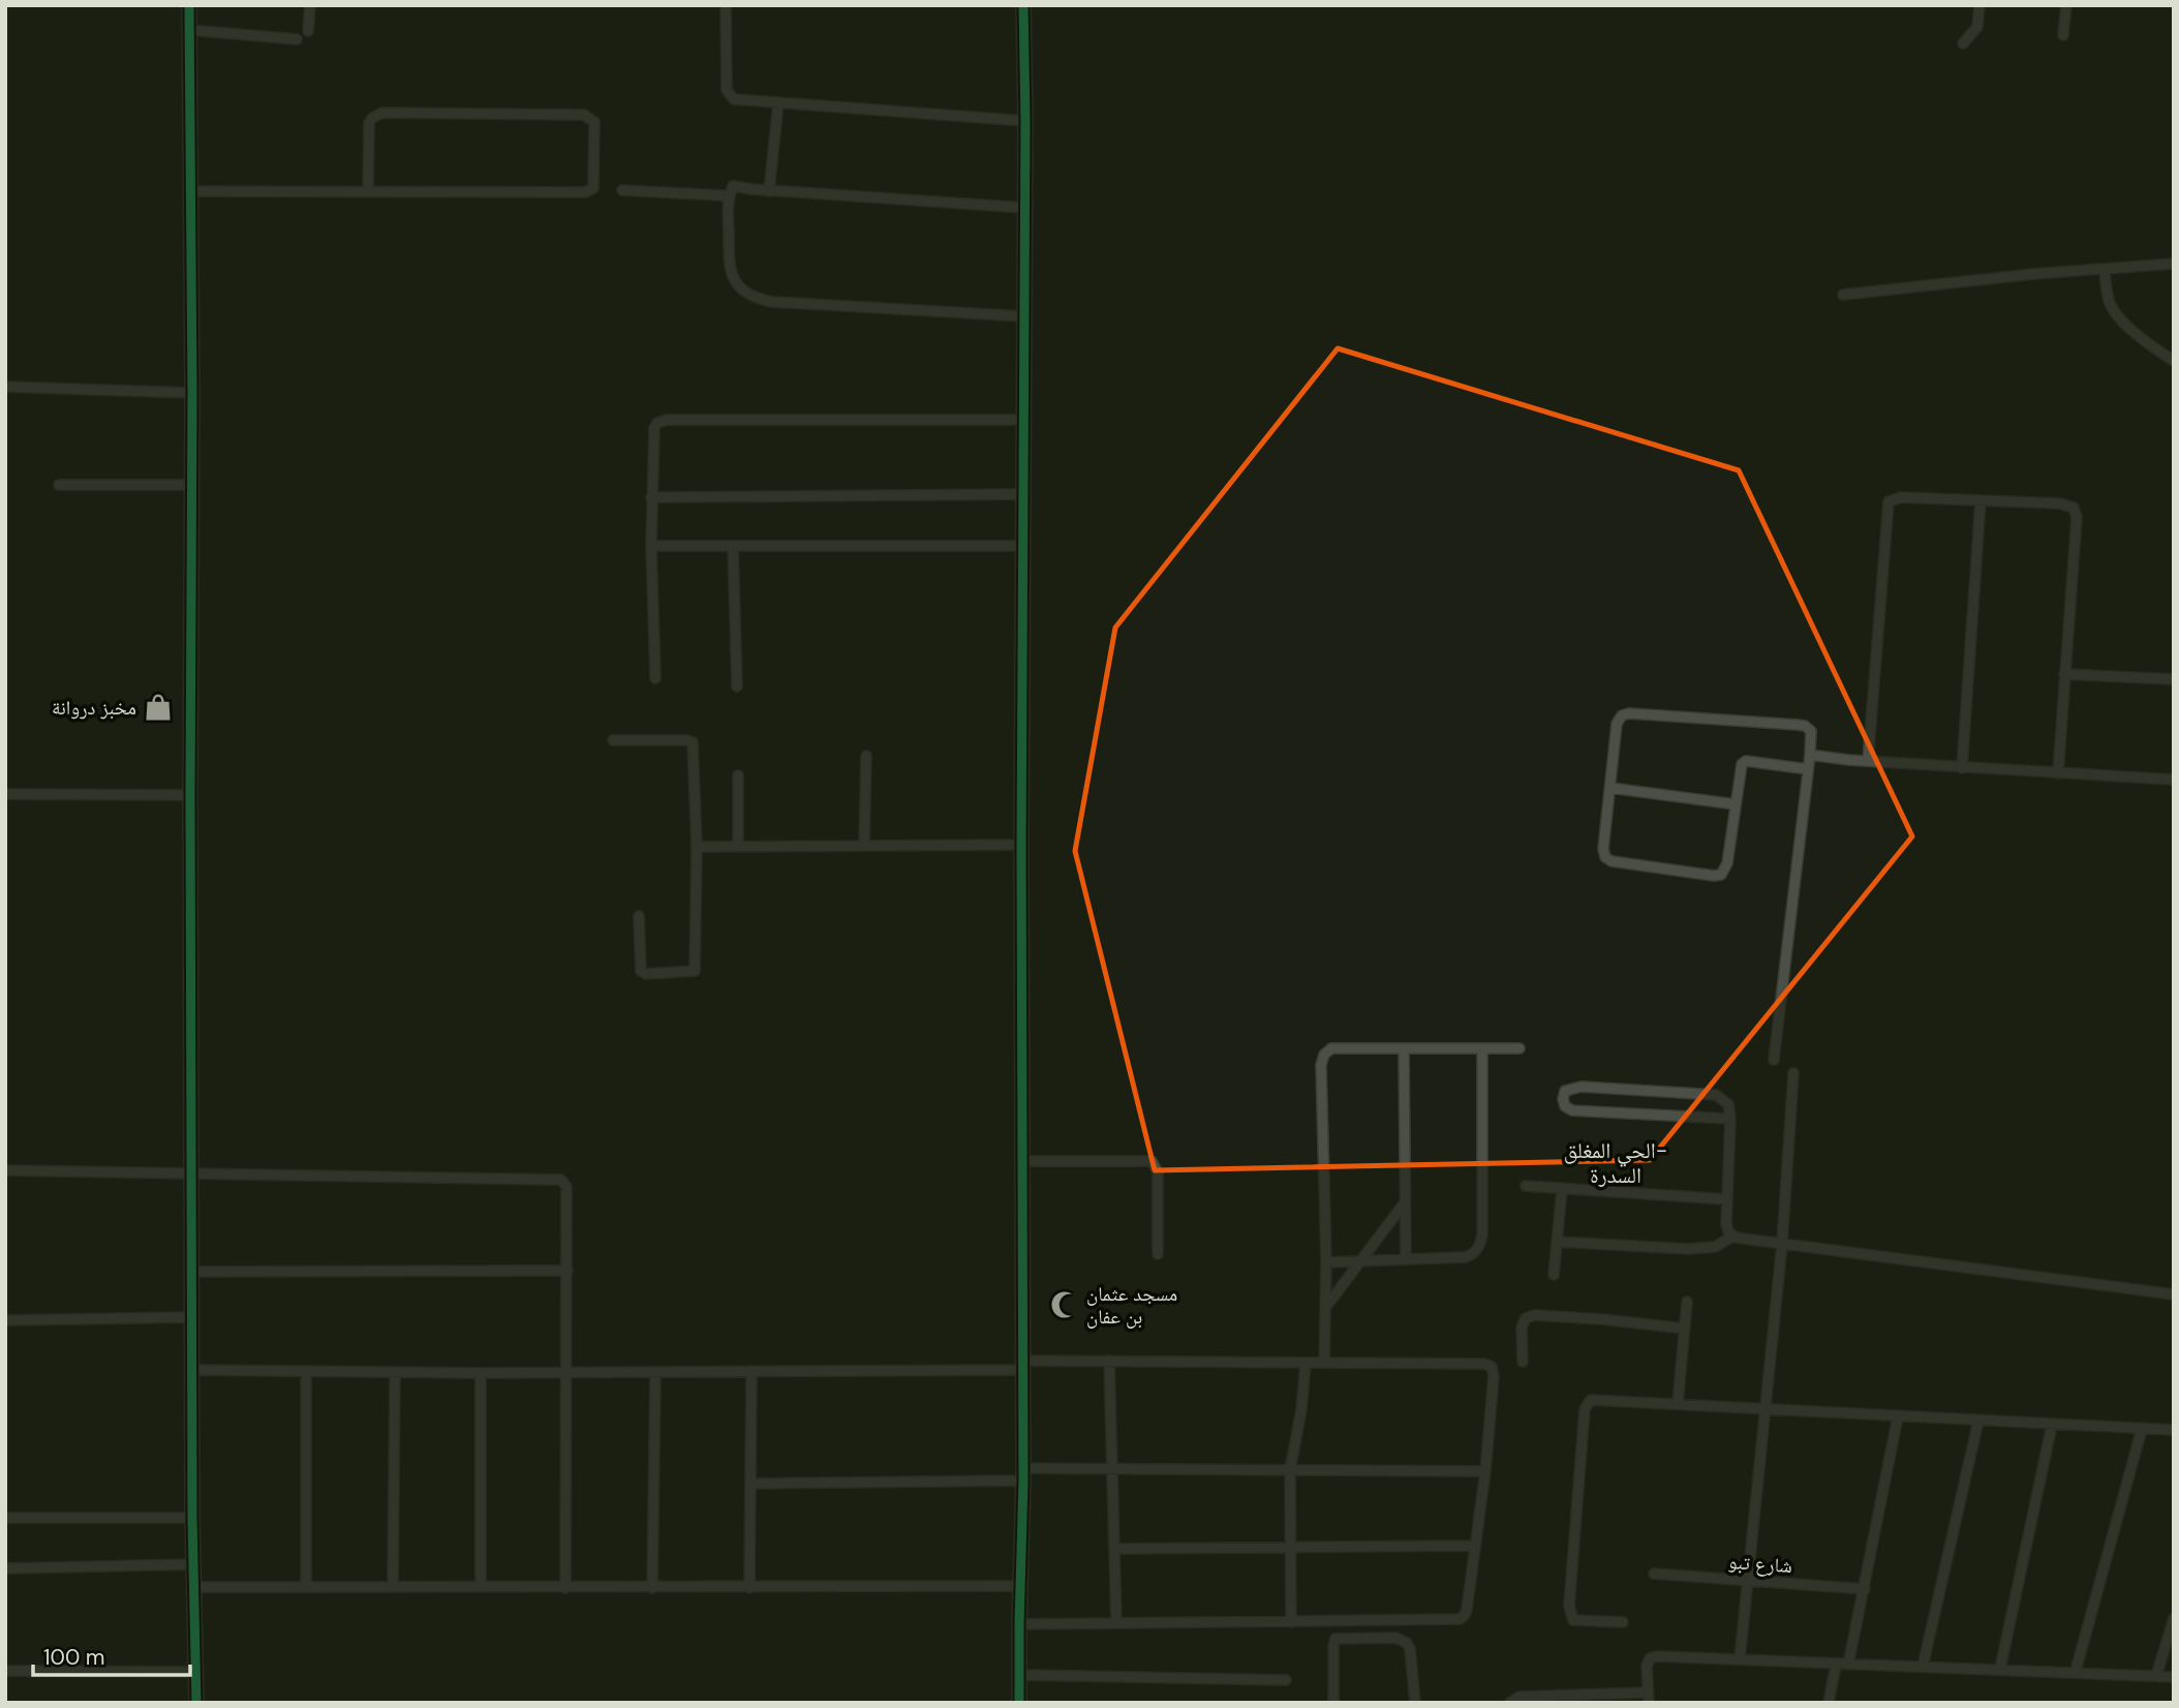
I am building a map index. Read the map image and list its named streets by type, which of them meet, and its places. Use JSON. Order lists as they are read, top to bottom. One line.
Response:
{"streets":{"street":["شارع تبو"]},"districts":["الحي المغلق- السدرة"],"places":{"shop":["مخبز دروانة"],"mosque":["مسجد عثمان بن عفان"]},"scale_bar":"100 m"}
